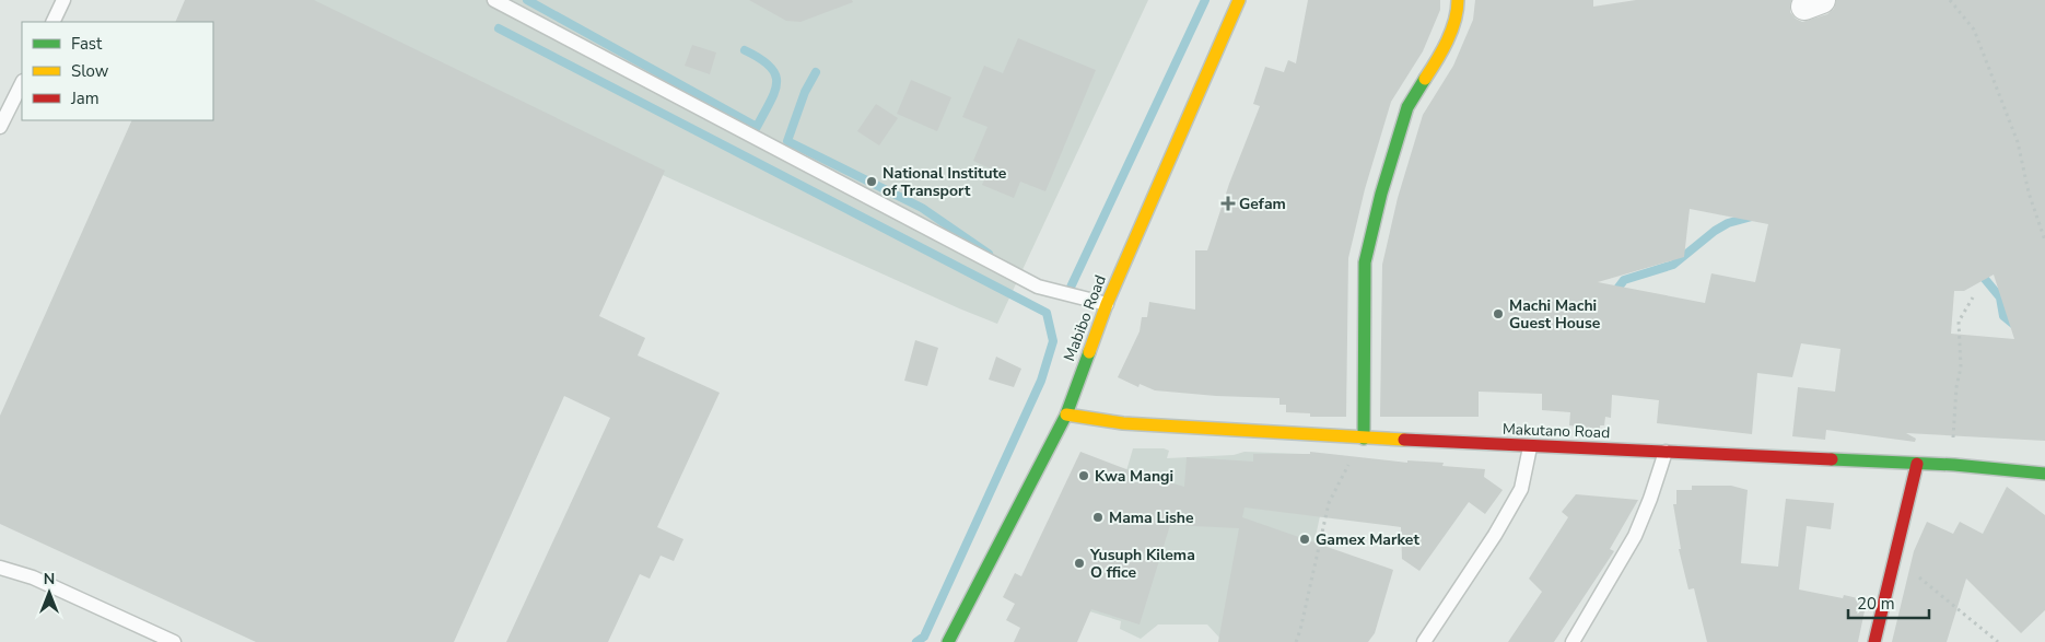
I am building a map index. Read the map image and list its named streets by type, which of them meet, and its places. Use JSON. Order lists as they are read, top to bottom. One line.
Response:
{"streets":{"street":["Mabibo Road","Makutano Road"]},"crossings":[["Mabibo Road","Makutano Road"]],"places":{"other":["National Institute of Transport","Machi Machi Guest House","Kwa Mangi","Mama Lishe","Gamex Market","Yusuph Kilema O ffice"],"health":["Gefam"]},"legend":["Fast","Slow","Jam"],"scale_bar":"20 m","north":"top"}
